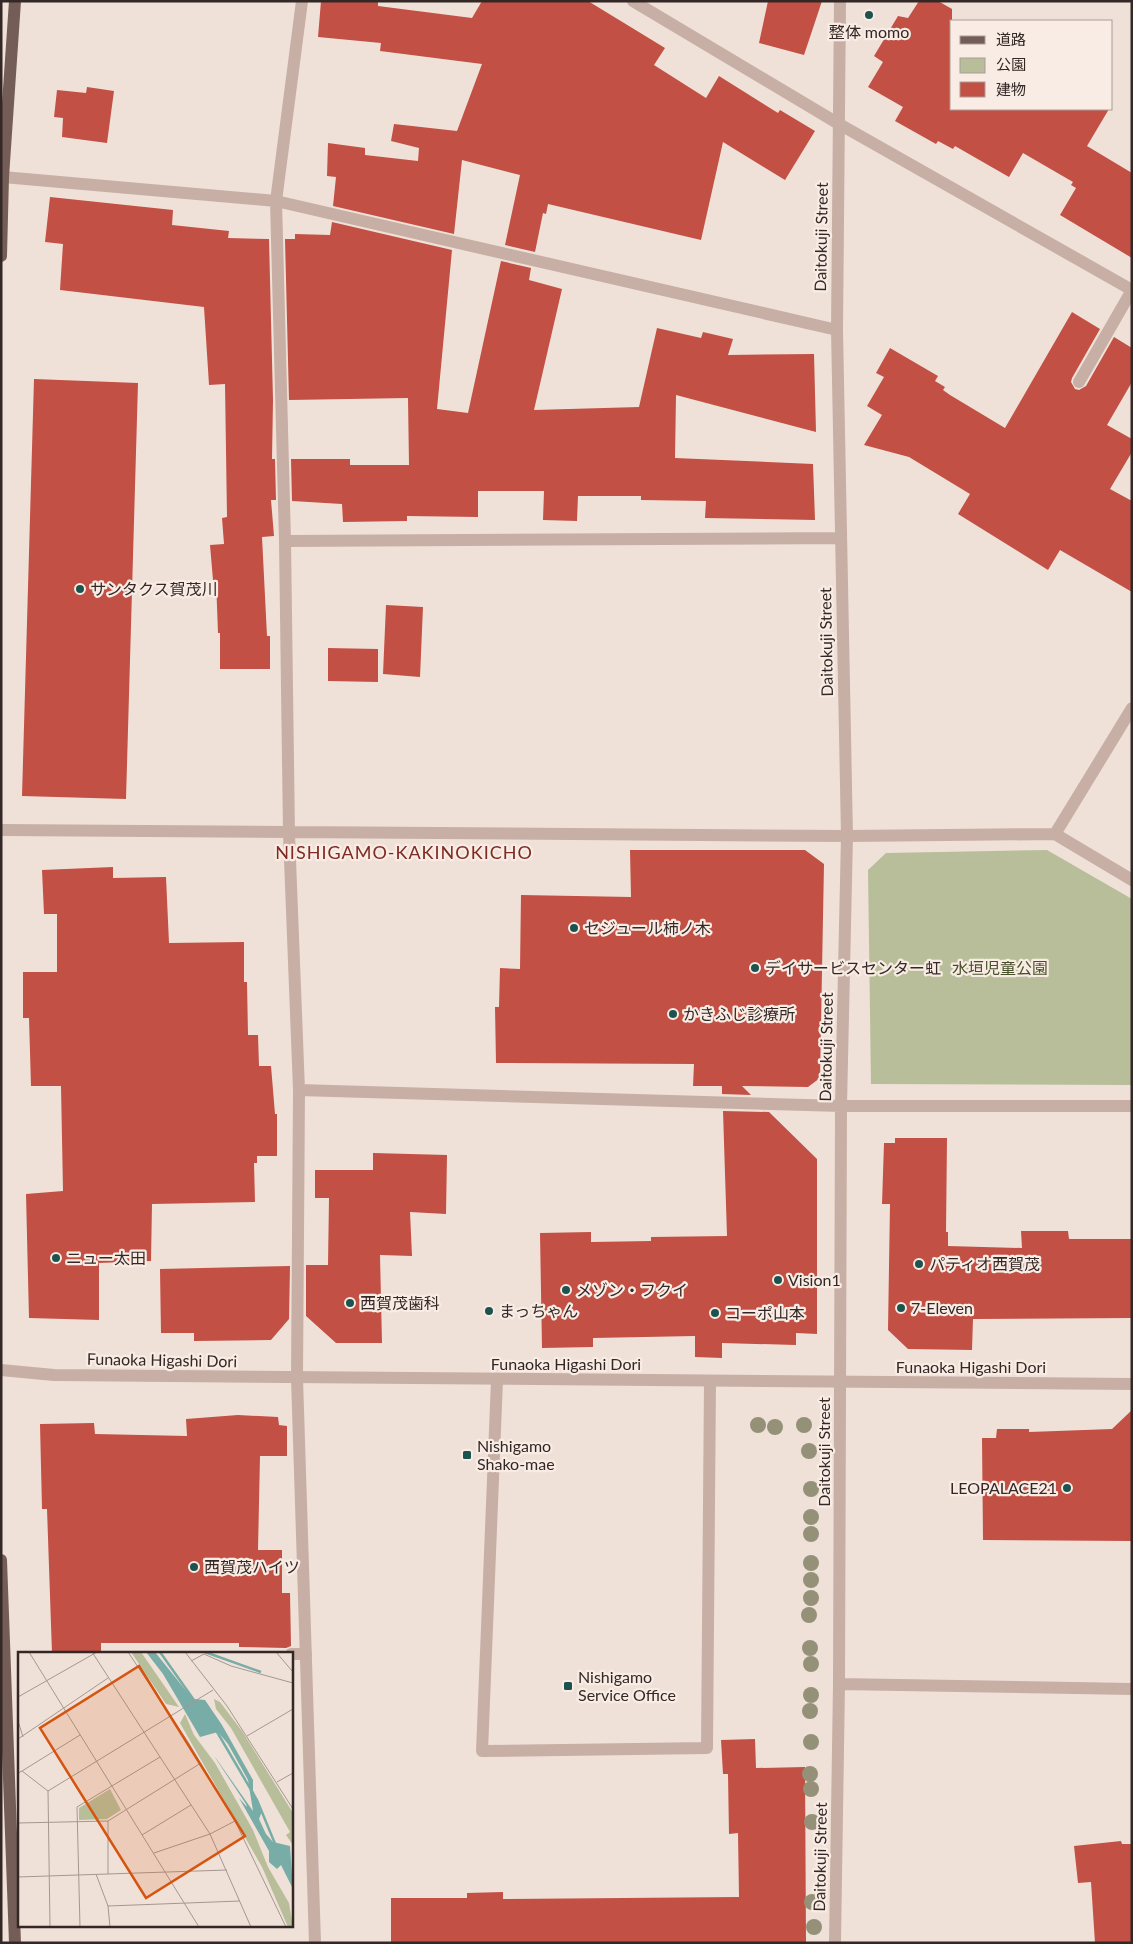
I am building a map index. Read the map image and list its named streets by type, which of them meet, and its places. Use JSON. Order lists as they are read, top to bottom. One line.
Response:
{"streets":{"street":["Daitokuji Street","Funaoka Higashi Dori"]},"crossings":[["Daitokuji Street","Funaoka Higashi Dori"]],"districts":["NISHIGAMO-KAKINOKICHO"],"parks":["水垣児童公園"],"places":{"other":["整体 momo","サンタクス賀茂川","セジュール柿ノ木","デイサービスセンター虹","かきふじ診療所","ニュー太田","パティオ西賀茂","Vision1","メゾン・フクイ","西賀茂歯科","7-Eleven","まっちゃん","コーポ山本","LEOPALACE21","西賀茂ハイツ"],"transit":["Nishigamo Shako-mae","Nishigamo Service Office"]},"legend":["道路","公園","建物"]}
